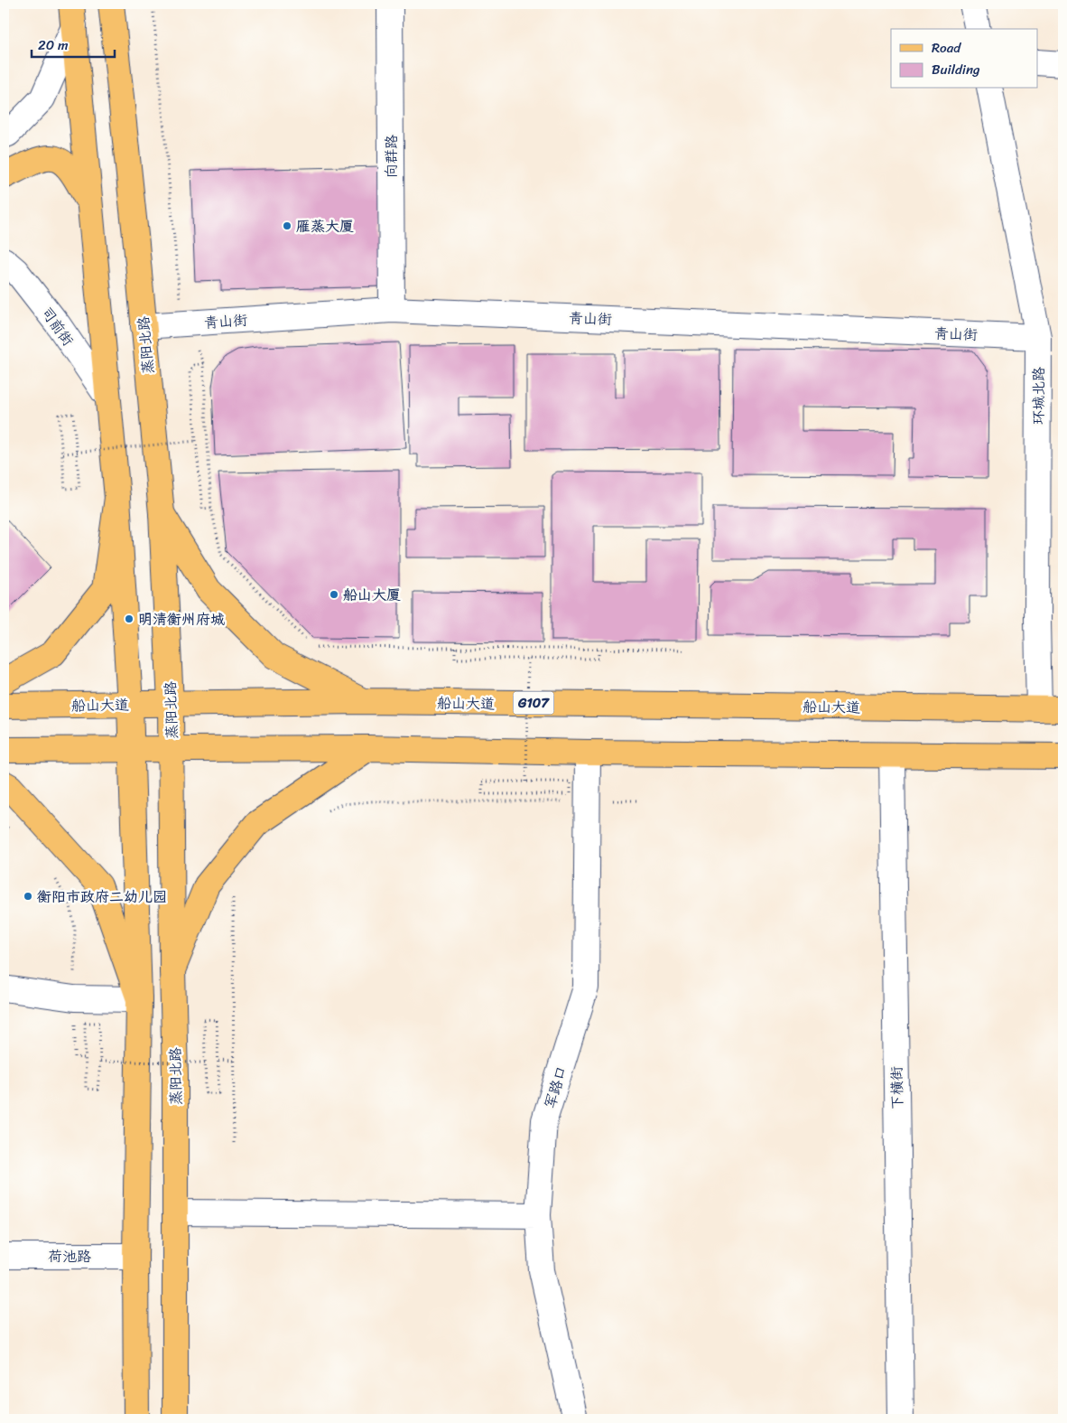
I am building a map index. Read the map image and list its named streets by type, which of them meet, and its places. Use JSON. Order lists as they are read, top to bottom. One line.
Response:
{"streets":{"main road":["蒸阳北路","船山大道","G107"],"street":["向群路","青山街","司前街","环城北路","军路口","下横街","荷池路"]},"crossings":[["向群路","青山街"],["青山街","蒸阳北路"],["青山街","环城北路"],["蒸阳北路","船山大道"],["环城北路","船山大道"]],"places":["雁蒸大厦","船山大厦","明清衡州府城","衡阳市政府二幼儿园"],"legend":["Road","Building"],"scale_bar":"20 m"}
